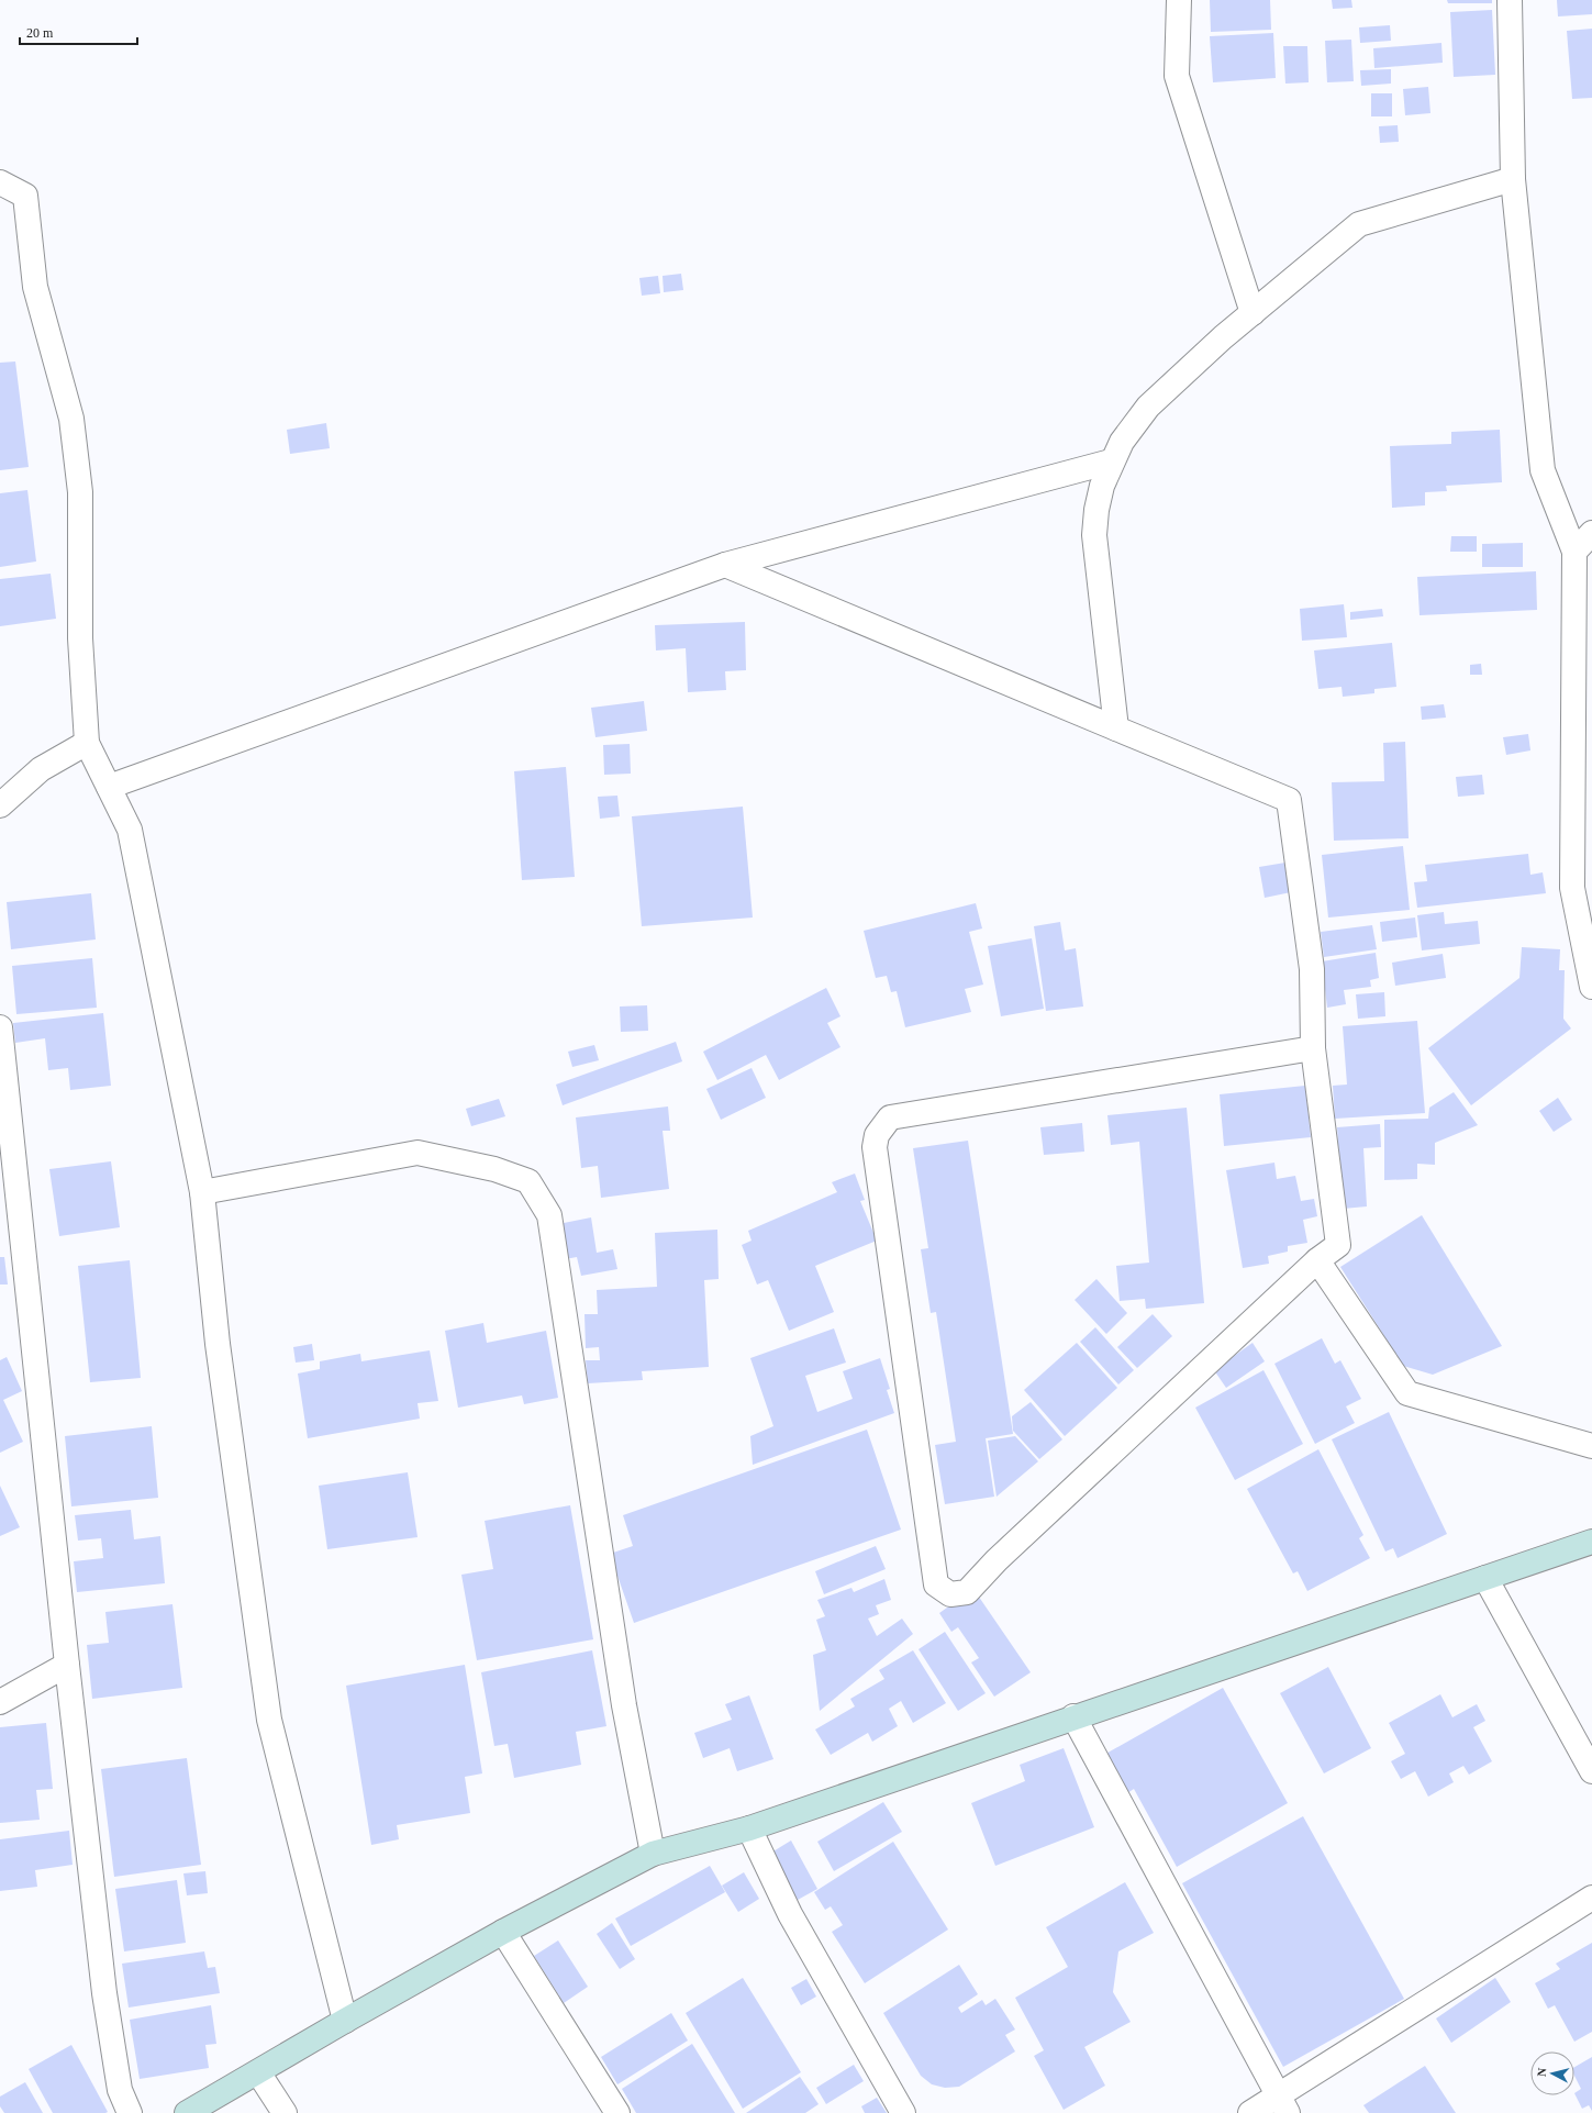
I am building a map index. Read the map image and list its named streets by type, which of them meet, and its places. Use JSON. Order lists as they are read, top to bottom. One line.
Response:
{"scale_bar":"20 m","north":"left"}
